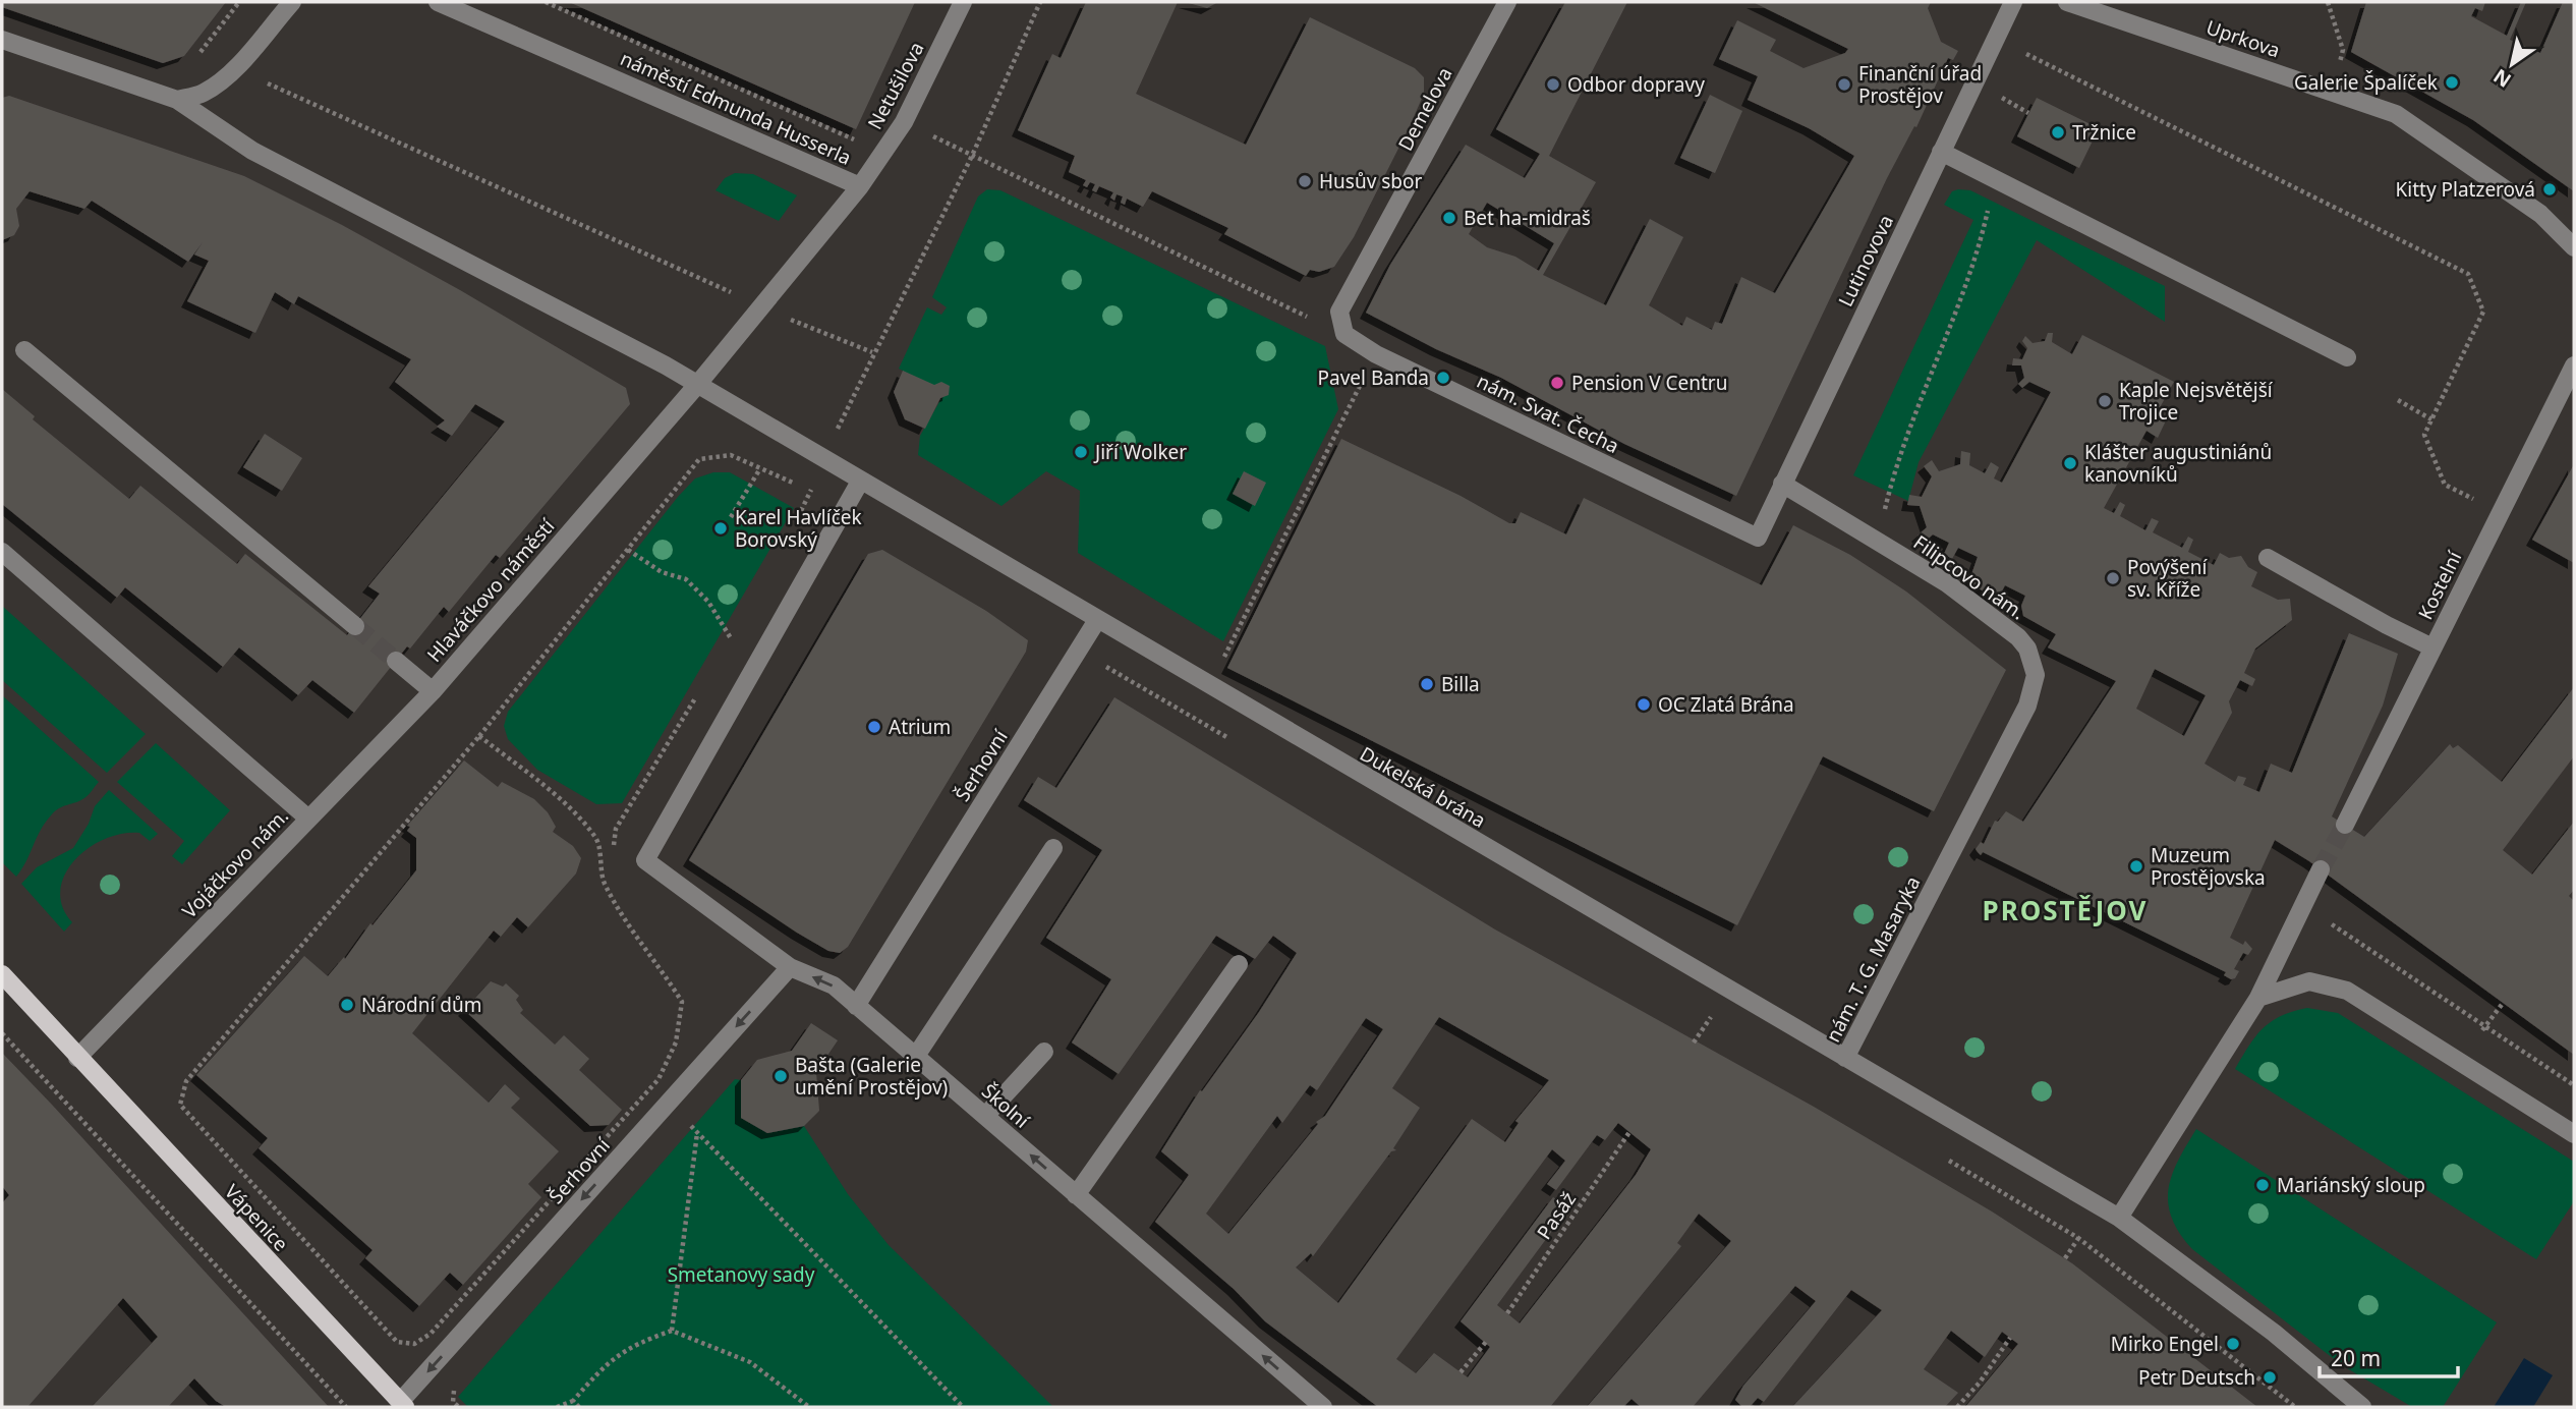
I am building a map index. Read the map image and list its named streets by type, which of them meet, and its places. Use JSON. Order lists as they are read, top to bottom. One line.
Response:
{"streets":{"main road":["Vápenice"],"street":["Uprkova","Netušilova","náměstí Edmunda Husserla","Demelova","Lutinovova","nám. Svat. Čecha","Filipcovo nám.","Kostelní","Hlaváčkovo náměstí","Šerhovní","Dukelská brána","Vojáčkovo nám.","nám. T. G. Masaryka","Školní"],"path":["Pasáž"]},"crossings":[["Netušilova","náměstí Edmunda Husserla"],["náměstí Edmunda Husserla","Hlaváčkovo náměstí"],["Demelova","nám. Svat. Čecha"],["Lutinovova","nám. Svat. Čecha"],["Lutinovova","Filipcovo nám."],["Filipcovo nám.","nám. T. G. Masaryka"],["Hlaváčkovo náměstí","Vojáčkovo nám."],["Šerhovní","Dukelská brána"],["Šerhovní","Školní"],["Šerhovní","Vápenice"],["Dukelská brána","nám. T. G. Masaryka"],["Vojáčkovo nám.","Vápenice"]],"one_way":["Šerhovní","Školní"],"districts":["PROSTĚJOV"],"parks":["Smetanovy sady"],"places":["Galerie Špalíček","Odbor dopravy","Finanční úřad Prostějov","Tržnice","Husův sbor","Kitty Platzerová","Bet ha-midraš","Pavel Banda","Pension V Centru","Kaple Nejsvětější Trojice","Jiří Wolker","Klášter augustiniánů kanovníků","Karel Havlíček Borovský","Povýšení sv. Kříže","Billa","OC Zlatá Brána","Atrium","Muzeum Prostějovska","Národní dům","Bašta (Galerie umění Prostějov)","Mariánský sloup","Mirko Engel","Petr Deutsch"],"scale_bar":"20 m","north":"bottom left"}
